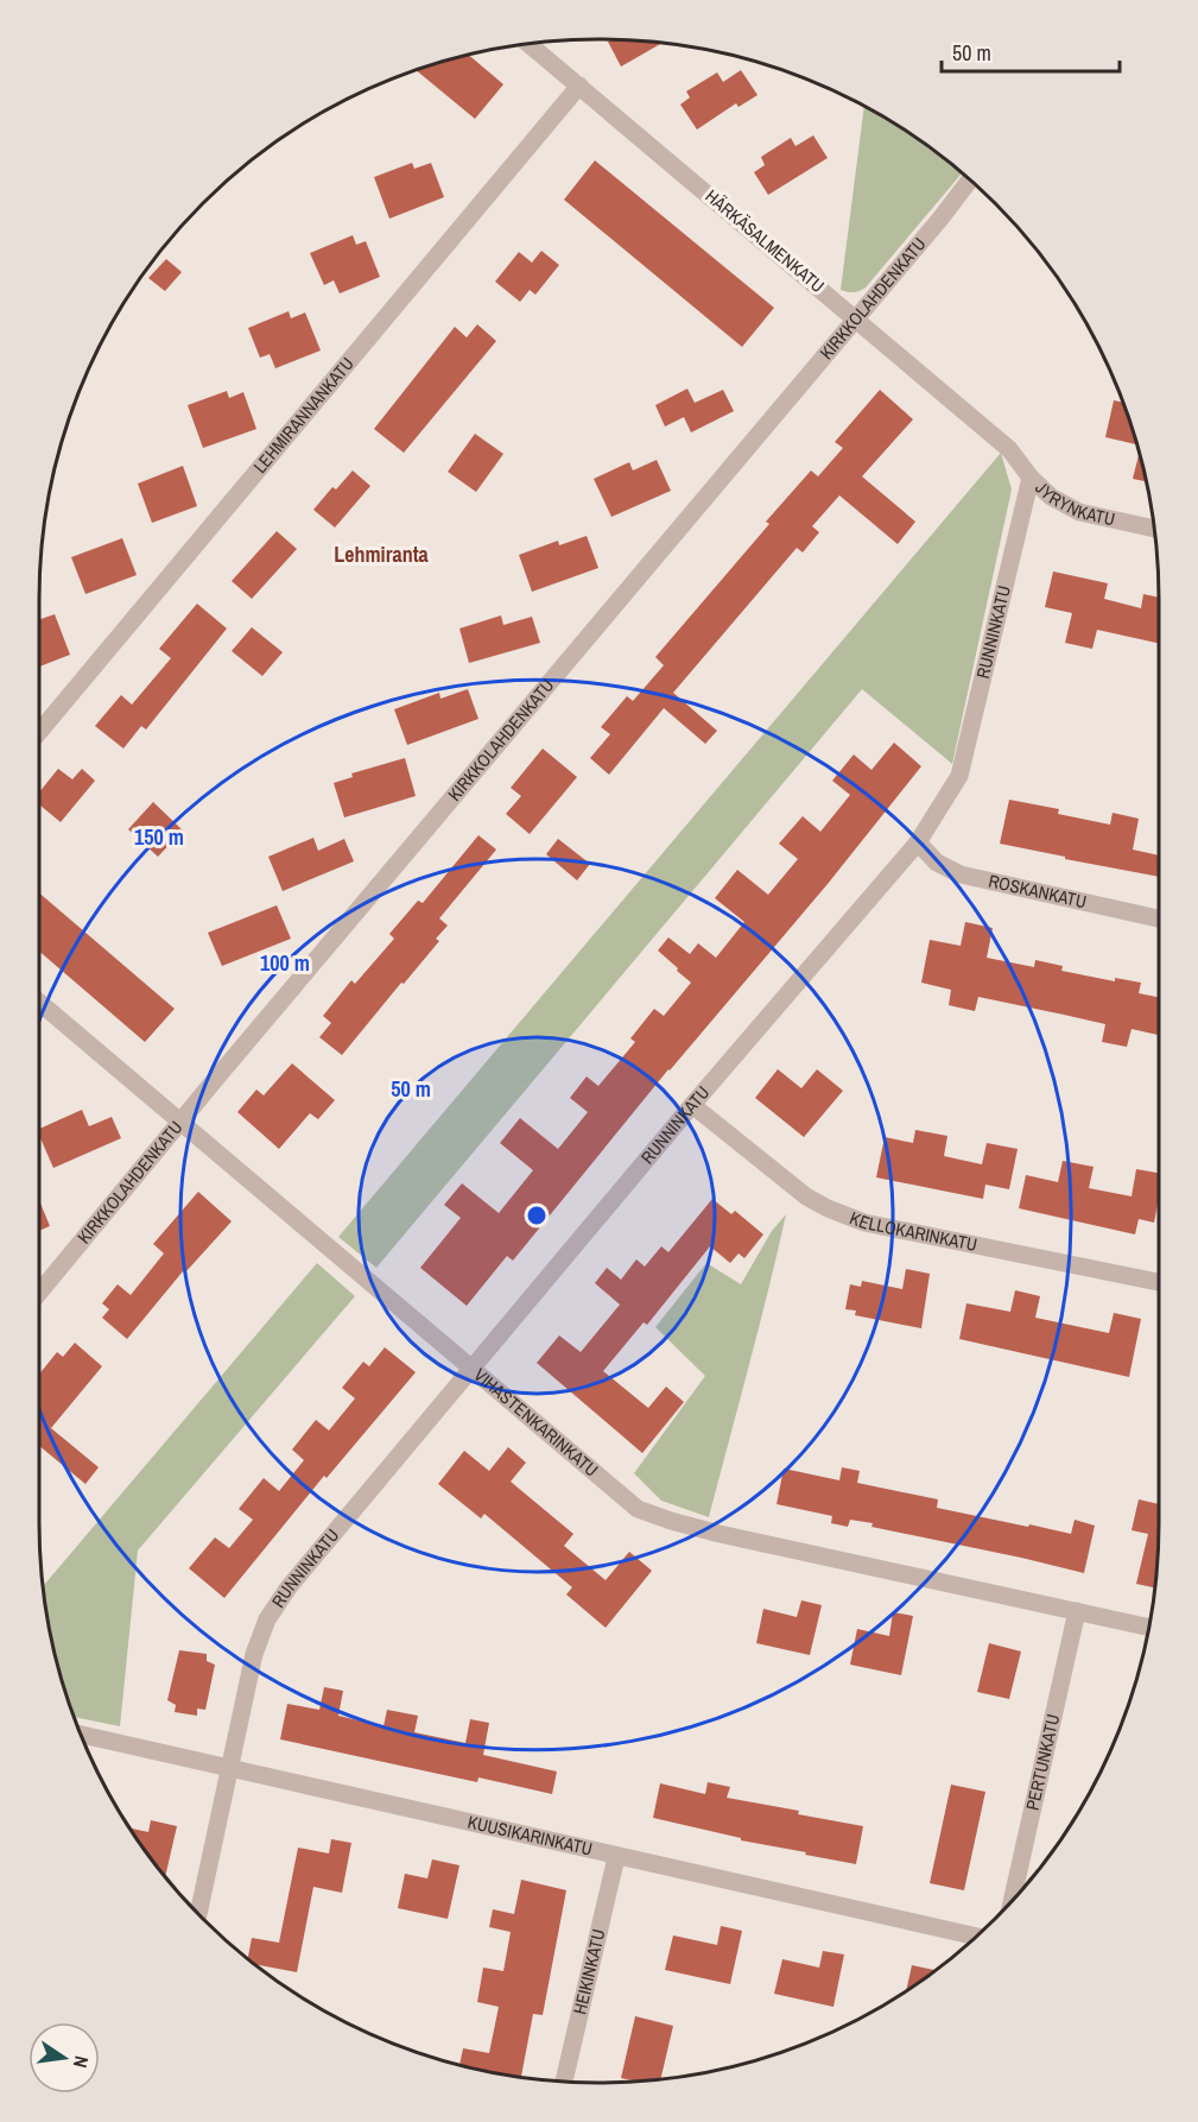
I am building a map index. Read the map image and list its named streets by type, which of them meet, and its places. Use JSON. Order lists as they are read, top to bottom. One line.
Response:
{"streets":{"street":["HÄRKÄSALMENKATU","KIRKKOLAHDENKATU","LEHMIRANNANKATU","JYRYNKATU","RUNNINKATU","ROSKANKATU","KELLOKARINKATU","VIHASTENKARINKATU","PERTUNKATU","KUUSIKARINKATU","HEIKINKATU"]},"crossings":[["HÄRKÄSALMENKATU","KIRKKOLAHDENKATU"],["HÄRKÄSALMENKATU","LEHMIRANNANKATU"],["HÄRKÄSALMENKATU","JYRYNKATU"],["HÄRKÄSALMENKATU","RUNNINKATU"],["KIRKKOLAHDENKATU","VIHASTENKARINKATU"],["JYRYNKATU","RUNNINKATU"],["RUNNINKATU","ROSKANKATU"],["RUNNINKATU","KELLOKARINKATU"],["RUNNINKATU","VIHASTENKARINKATU"],["RUNNINKATU","KUUSIKARINKATU"],["VIHASTENKARINKATU","PERTUNKATU"],["KUUSIKARINKATU","HEIKINKATU"]],"districts":["Lehmiranta"],"scale_bar":"50 m","north":"right","rings":["150 m","100 m","50 m"]}
